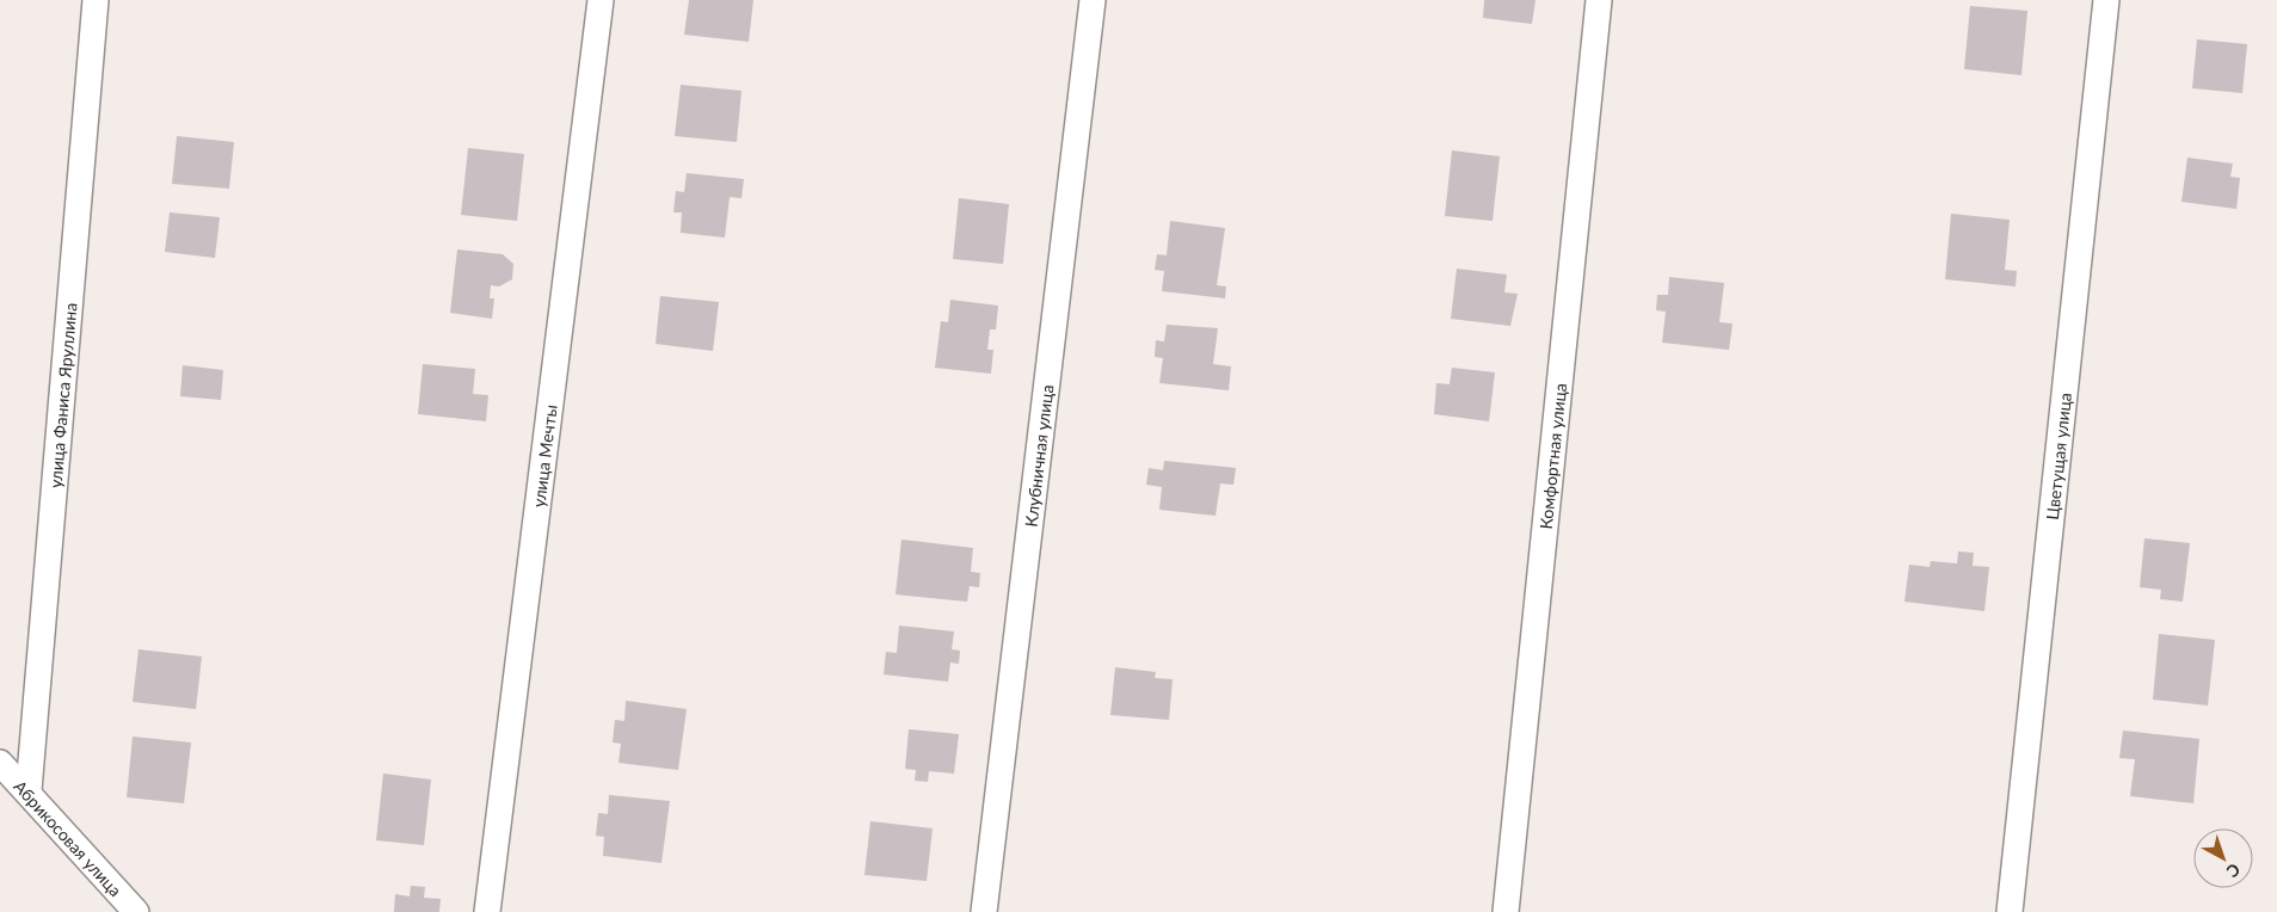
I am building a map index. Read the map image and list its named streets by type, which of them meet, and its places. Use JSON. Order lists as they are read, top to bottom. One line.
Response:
{"streets":{"street":["улица Фаниса Яруллина","улица Мечты","Клубничная улица","Комфортная улица","Цветущая улица","Абрикосовая улица"]},"crossings":[["улица Фаниса Яруллина","Абрикосовая улица"]],"north":"bottom right"}
